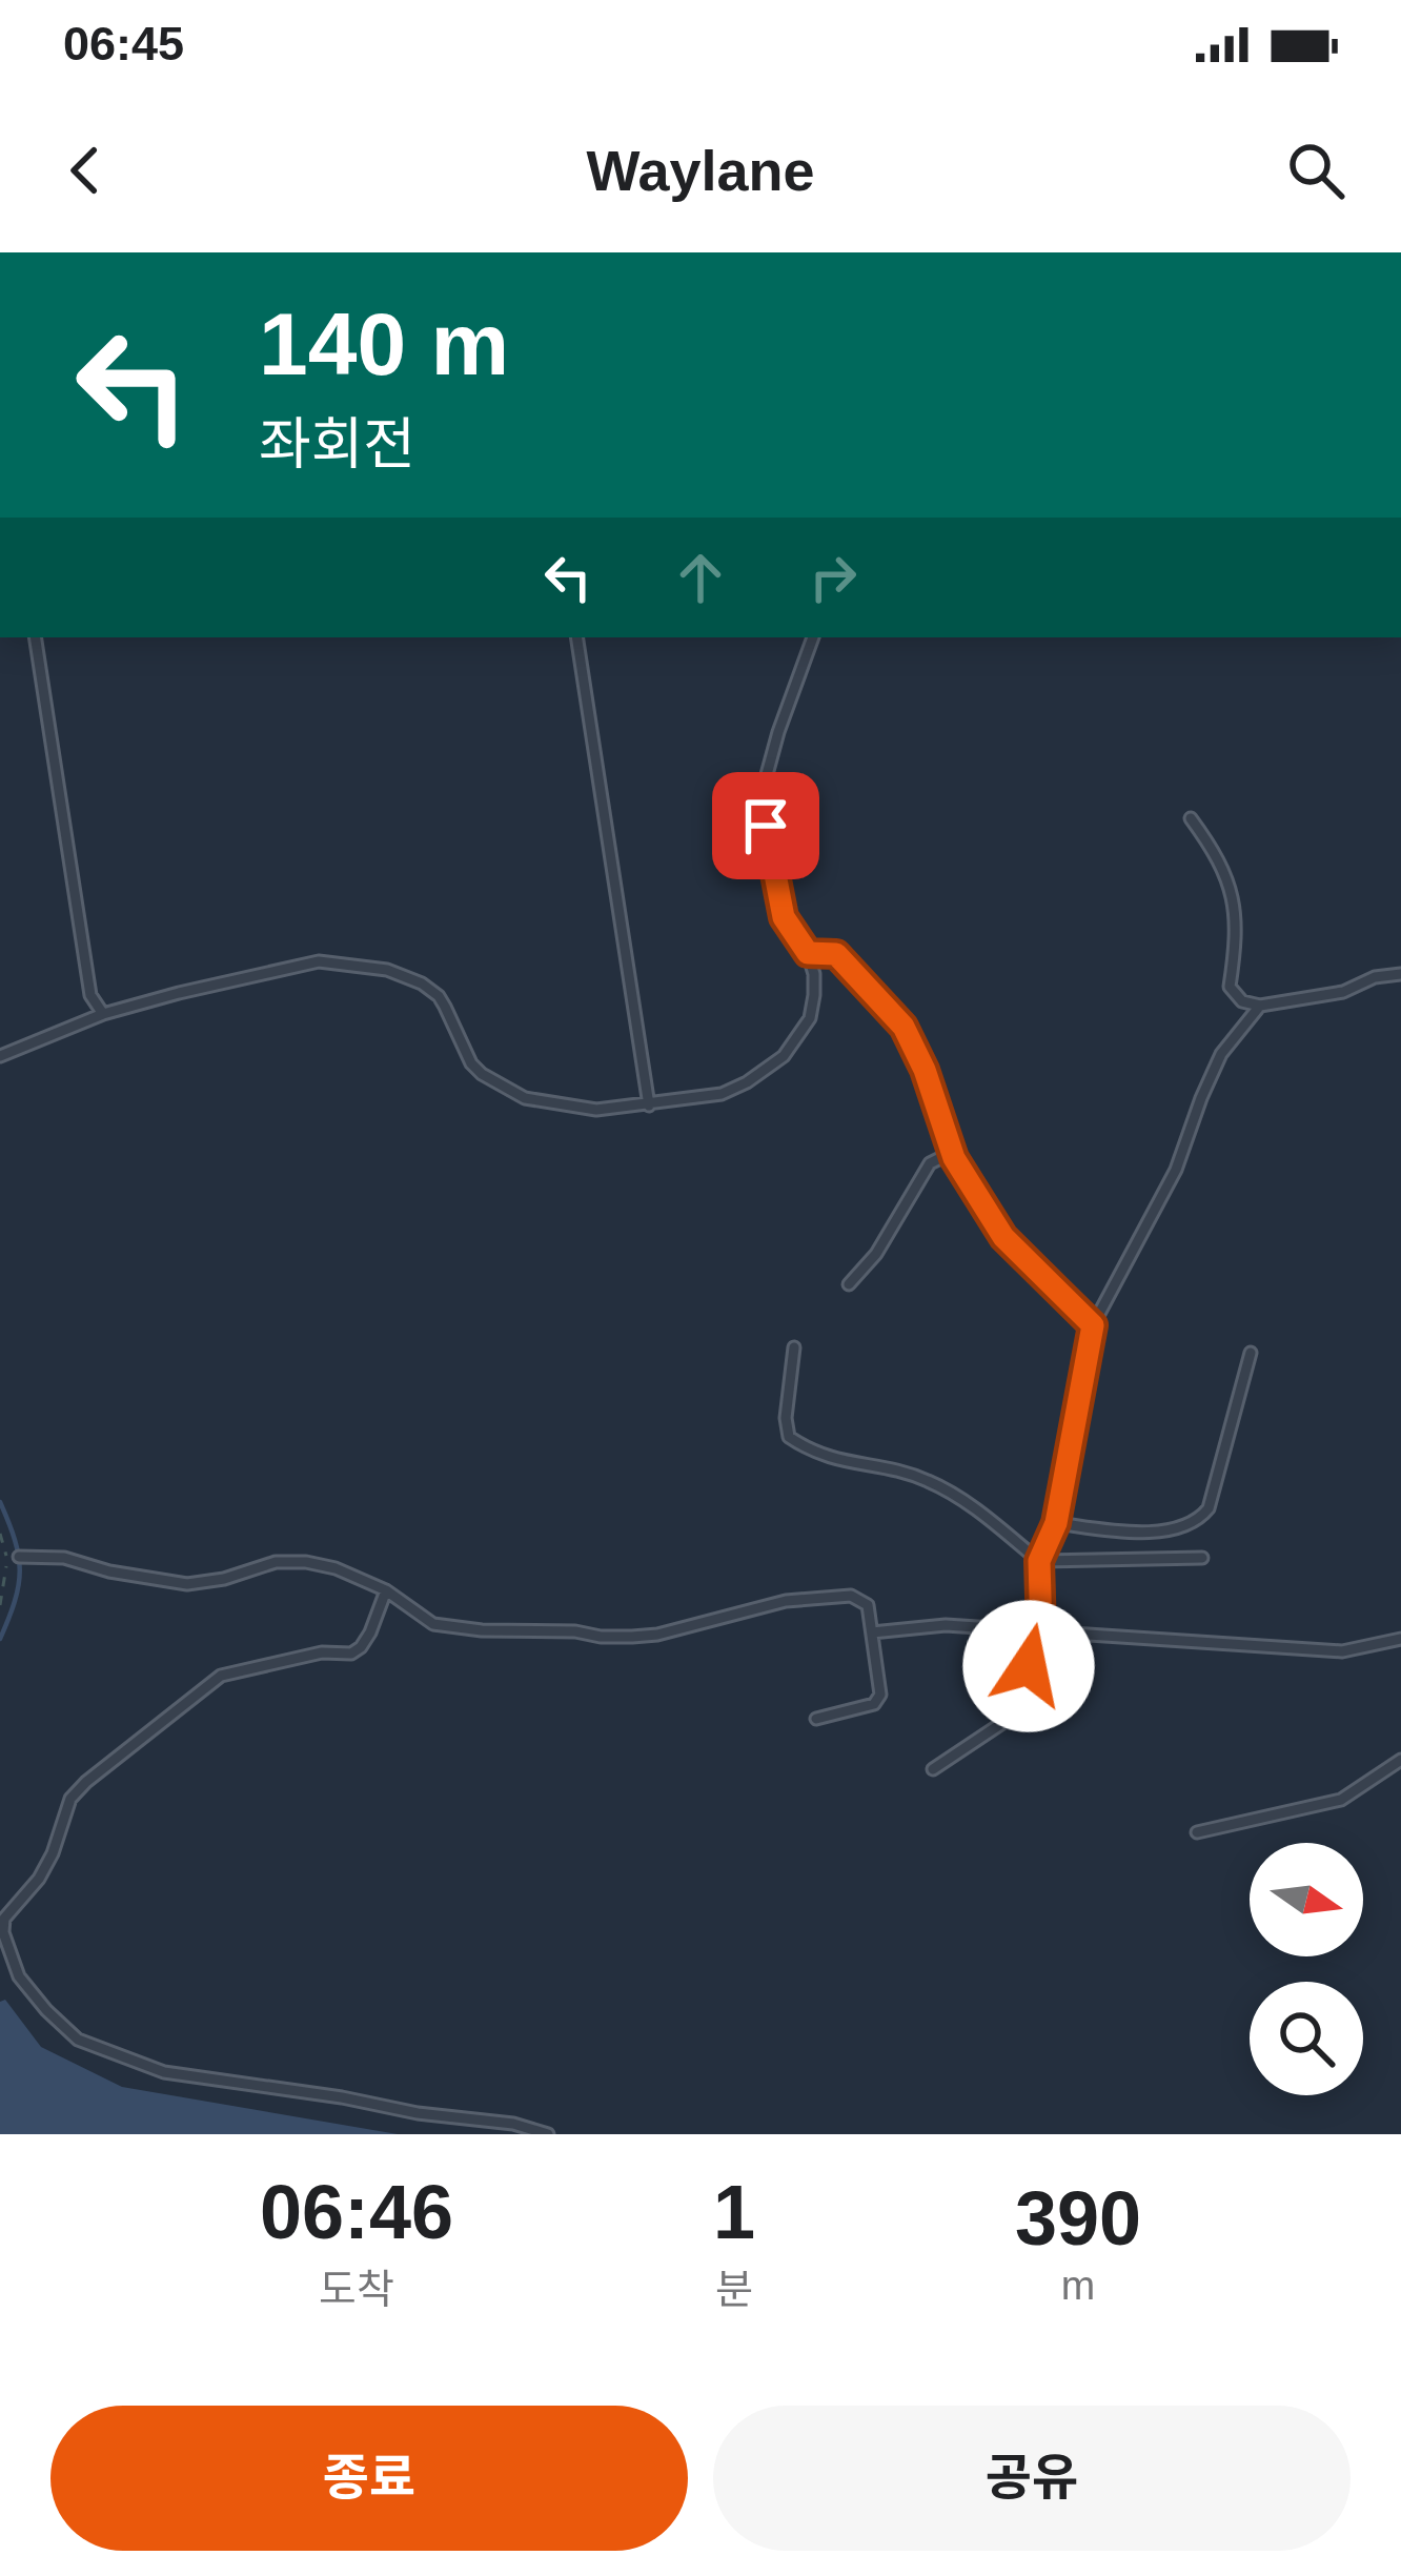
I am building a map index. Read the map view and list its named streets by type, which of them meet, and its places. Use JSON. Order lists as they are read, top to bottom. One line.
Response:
{"north":"right","page":{"status":"06:45","header":"Waylane","turn":["140 m","좌회전"],"eta":["06:46","도착","1","분","390","m"],"buttons":["종료","공유"]}}
